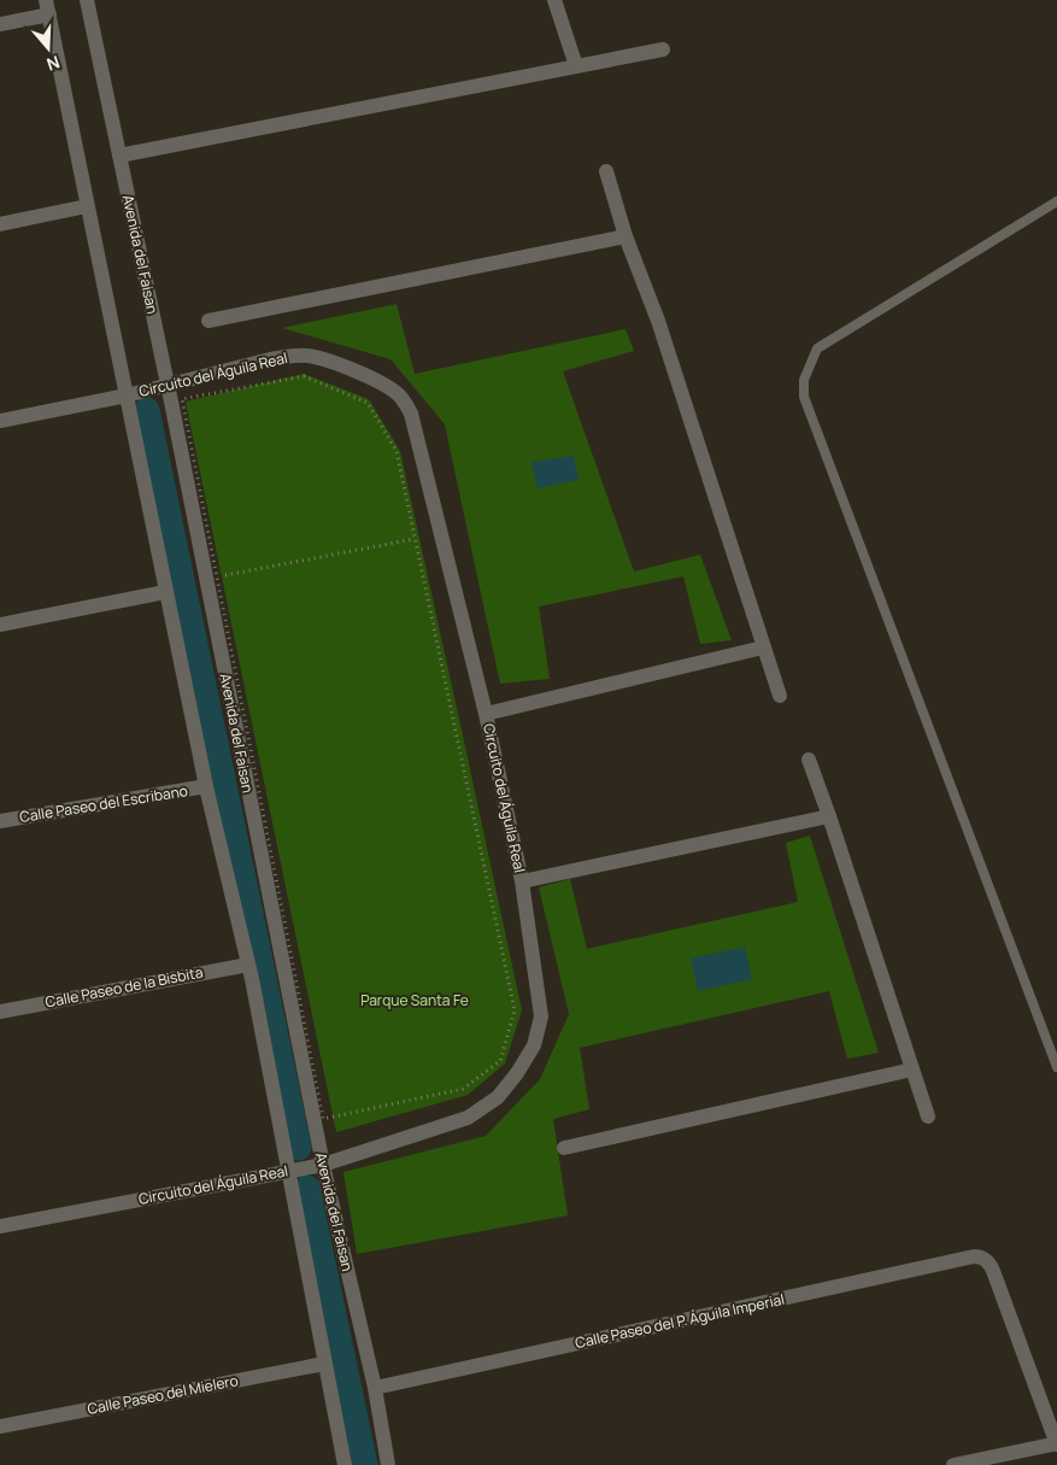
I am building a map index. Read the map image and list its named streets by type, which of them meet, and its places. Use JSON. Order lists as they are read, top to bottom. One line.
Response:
{"streets":{"street":["Avenida del Faisan","Circuito del Águila Real","Calle Paseo del Escribano","Calle Paseo de la Bisbita","Calle Paseo del P. Águila Imperial","Calle Paseo del Mielero"]},"crossings":[["Avenida del Faisan","Circuito del Águila Real"],["Avenida del Faisan","Calle Paseo del P. Águila Imperial"]],"parks":["Parque Santa Fe"],"north":"bottom"}
